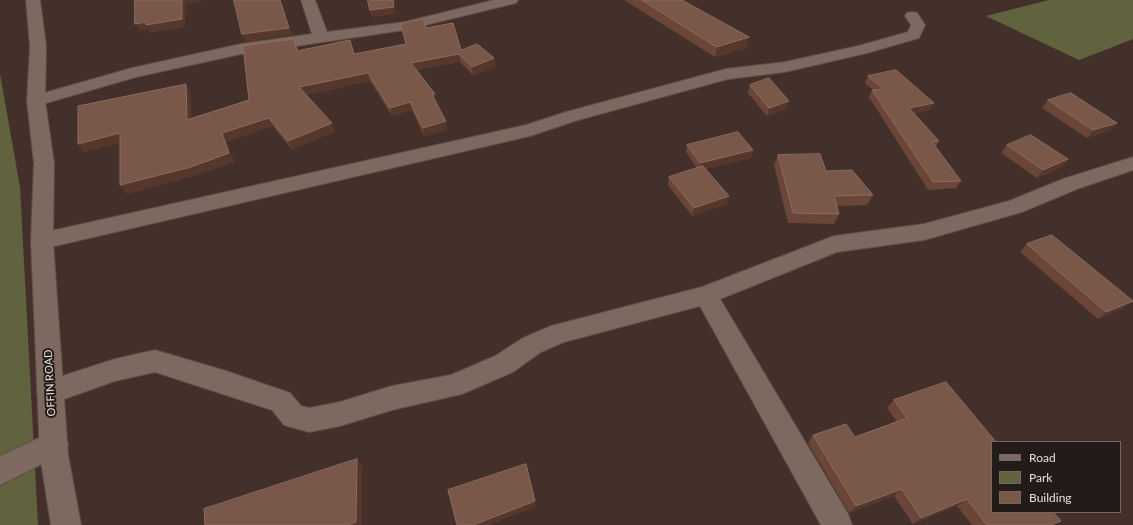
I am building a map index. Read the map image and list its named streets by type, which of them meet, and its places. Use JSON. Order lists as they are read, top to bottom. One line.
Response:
{"streets":{"street":["OFFIN ROAD"]},"legend":["Road","Park","Building"]}
